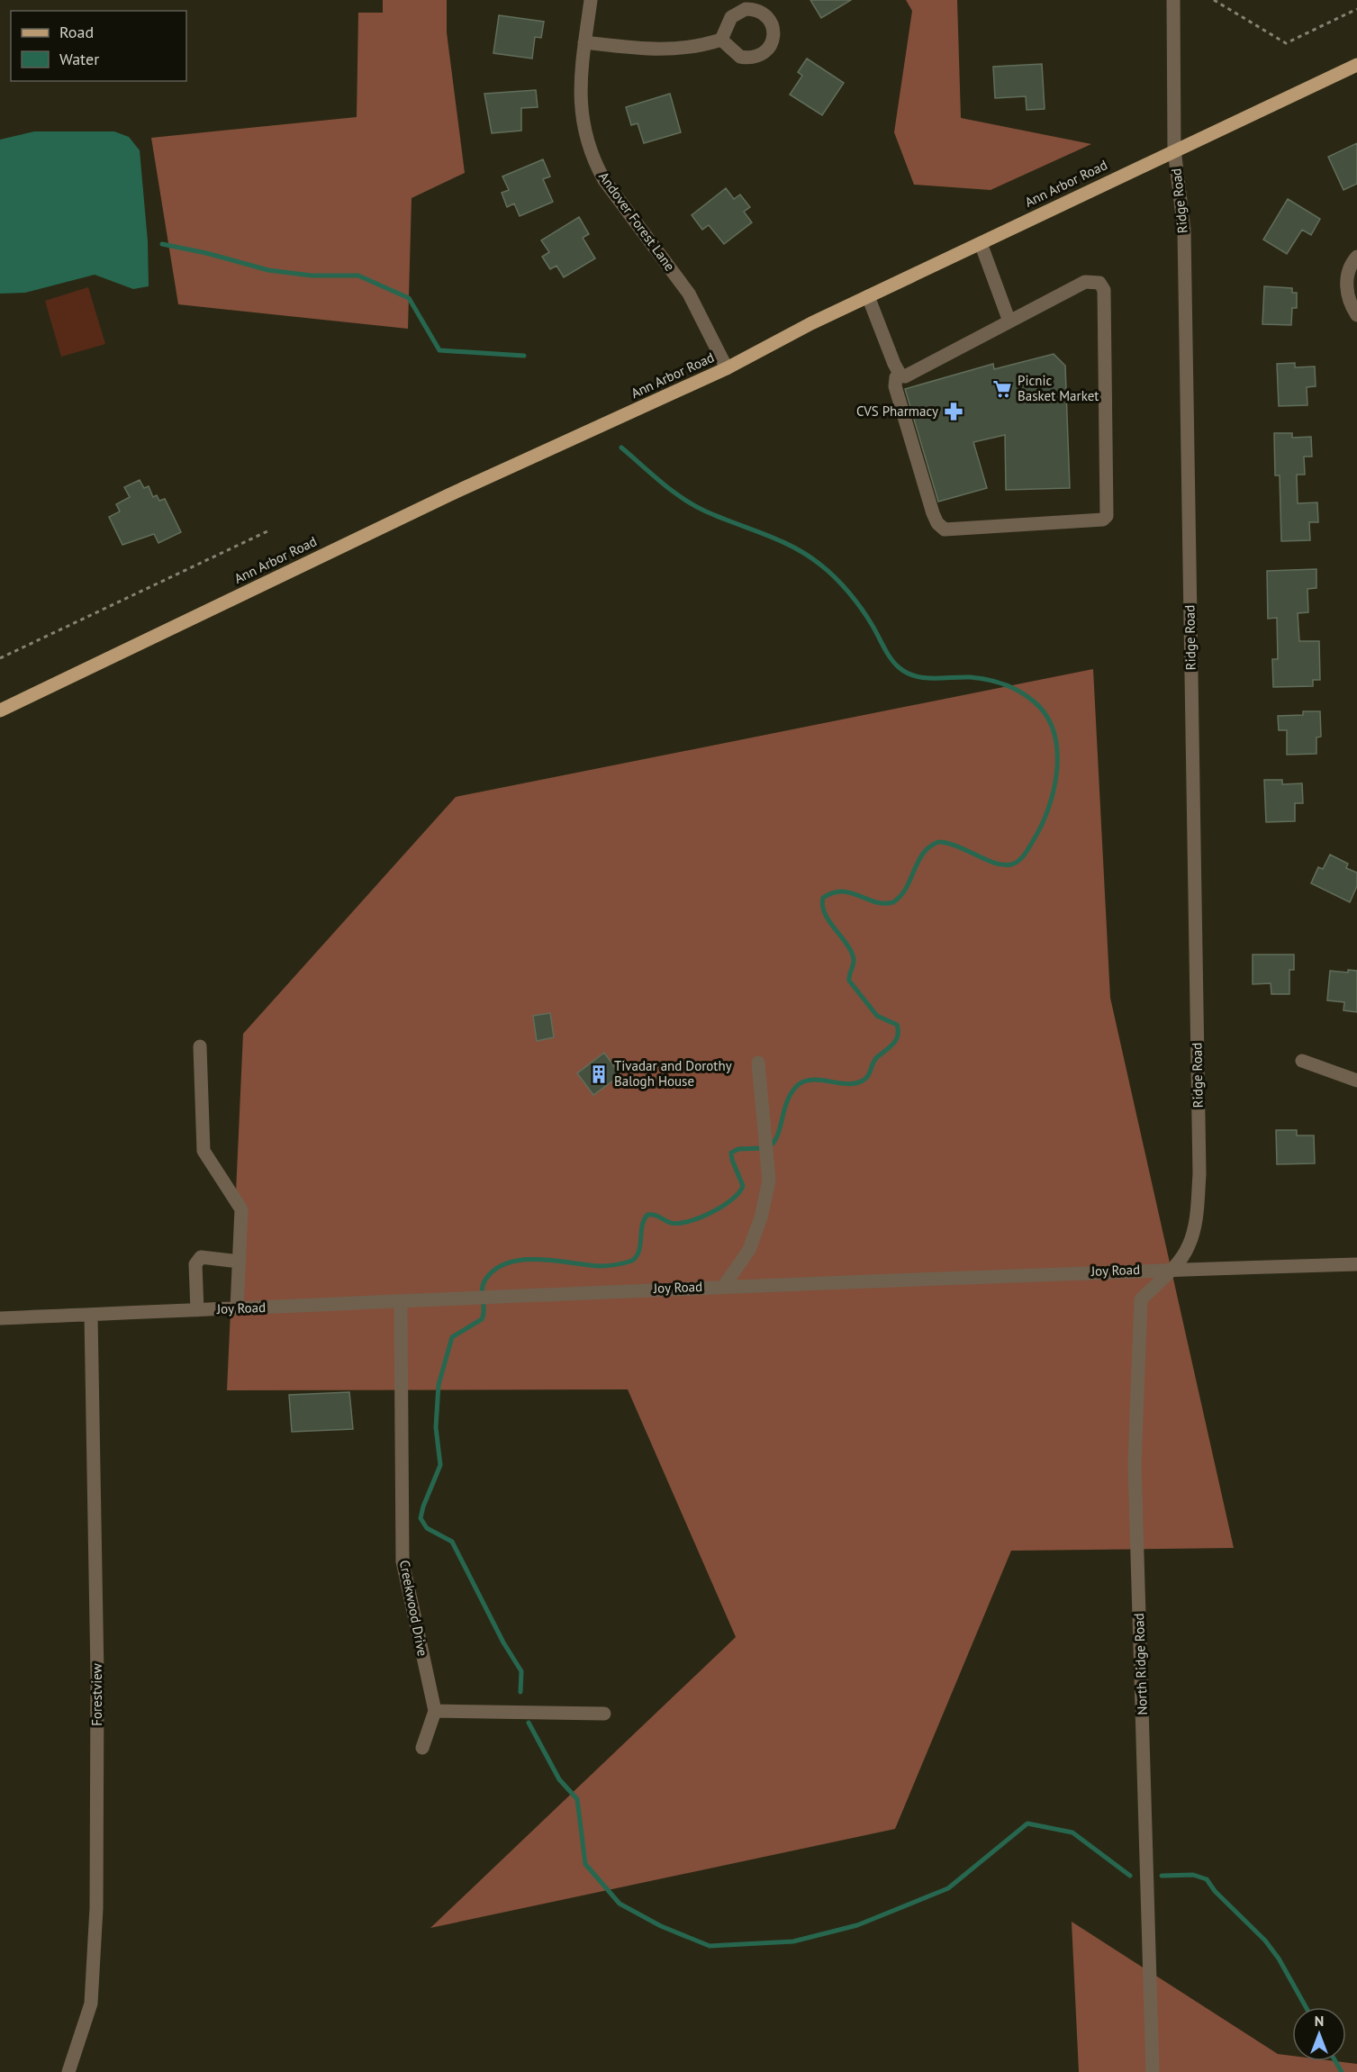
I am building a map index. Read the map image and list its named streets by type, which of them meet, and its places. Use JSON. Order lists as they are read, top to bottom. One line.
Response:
{"streets":{"main road":["Ann Arbor Road"],"street":["Ridge Road","Andover Forest Lane","Joy Road","Creekwood Drive","North Ridge Road","Forestview"]},"crossings":[["Ann Arbor Road","Ridge Road"],["Ann Arbor Road","Andover Forest Lane"],["Ridge Road","Joy Road"],["Ridge Road","North Ridge Road"],["Joy Road","Creekwood Drive"],["Joy Road","North Ridge Road"],["Joy Road","Forestview"]],"places":{"supermarket":["Picnic Basket Market"],"pharmacy":["CVS Pharmacy"],"building":["Tivadar and Dorothy Balogh House"]},"legend":["Road","Water"],"north":"top"}
